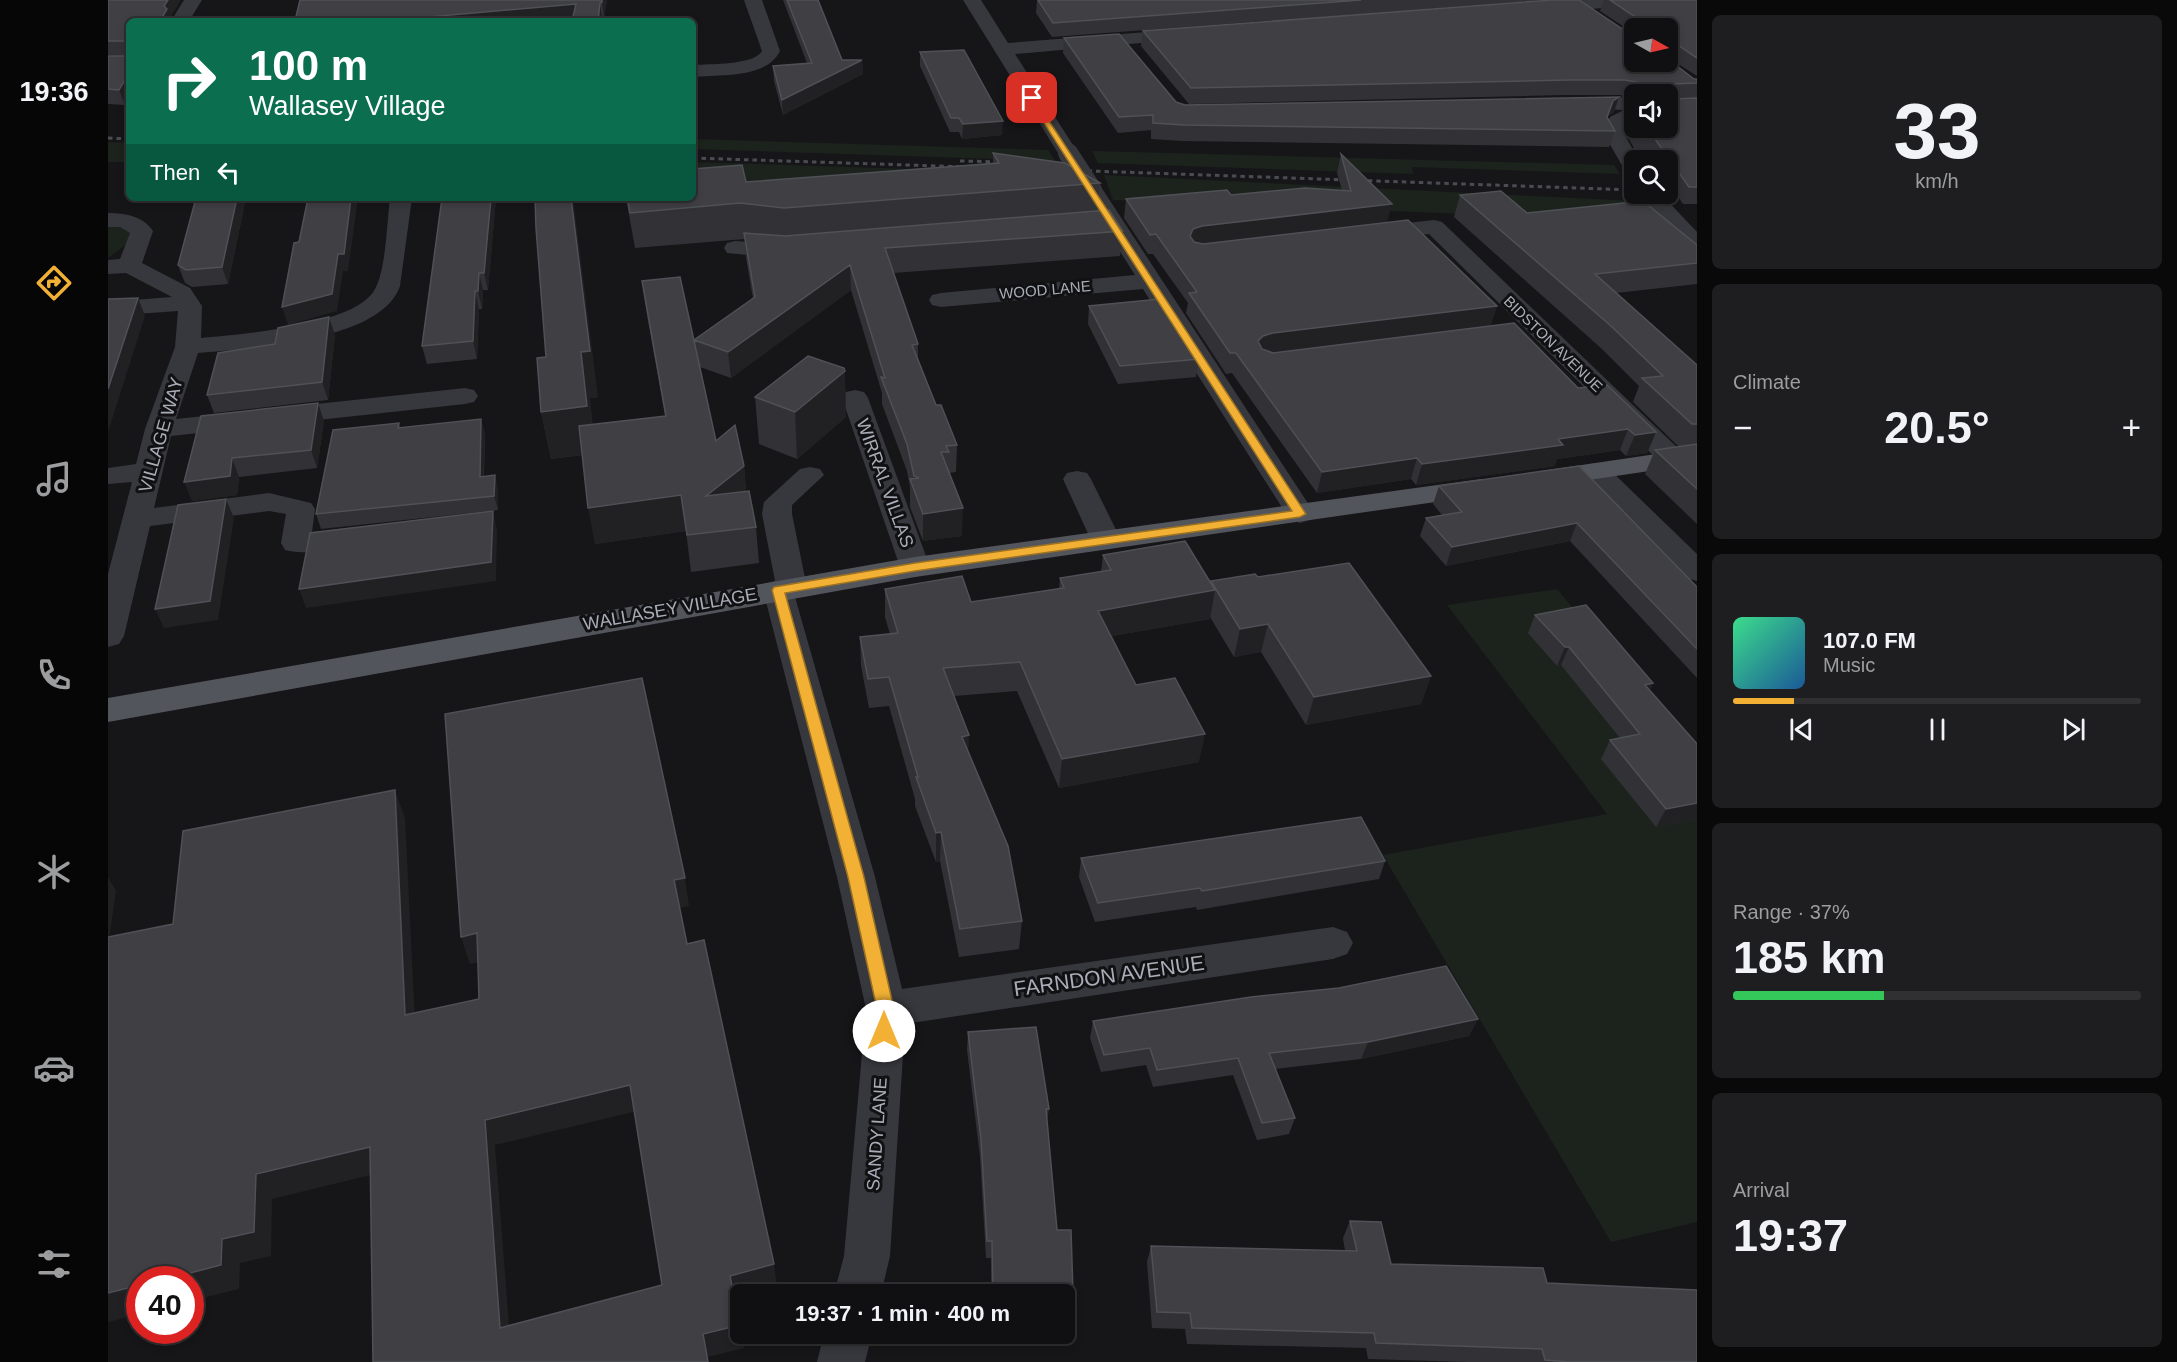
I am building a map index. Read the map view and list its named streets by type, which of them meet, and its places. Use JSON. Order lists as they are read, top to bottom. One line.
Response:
{"streets":{"main road":["WALLASEY VILLAGE"],"street":["WOOD LANE","BIDSTON AVENUE","VILLAGE WAY","WIRRAL VILLAS","FARNDON AVENUE","SANDY LANE"]},"crossings":[["BIDSTON AVENUE","WALLASEY VILLAGE"],["WIRRAL VILLAS","WALLASEY VILLAGE"],["WALLASEY VILLAGE","SANDY LANE"],["FARNDON AVENUE","SANDY LANE"]],"north":"right","page":{"tabs":"19:36","tile":[["33","km/h"],"Climate",["Range · 37%","185 km"],["Arrival","19:37"]],"turn":["100 m","Wallasey Village"],"then":"Then","heat":["−","20.5°","+"],"song":["107.0 FM","Music"],"limit":"40","trip":"19:37 · 1 min · 400 m"}}
